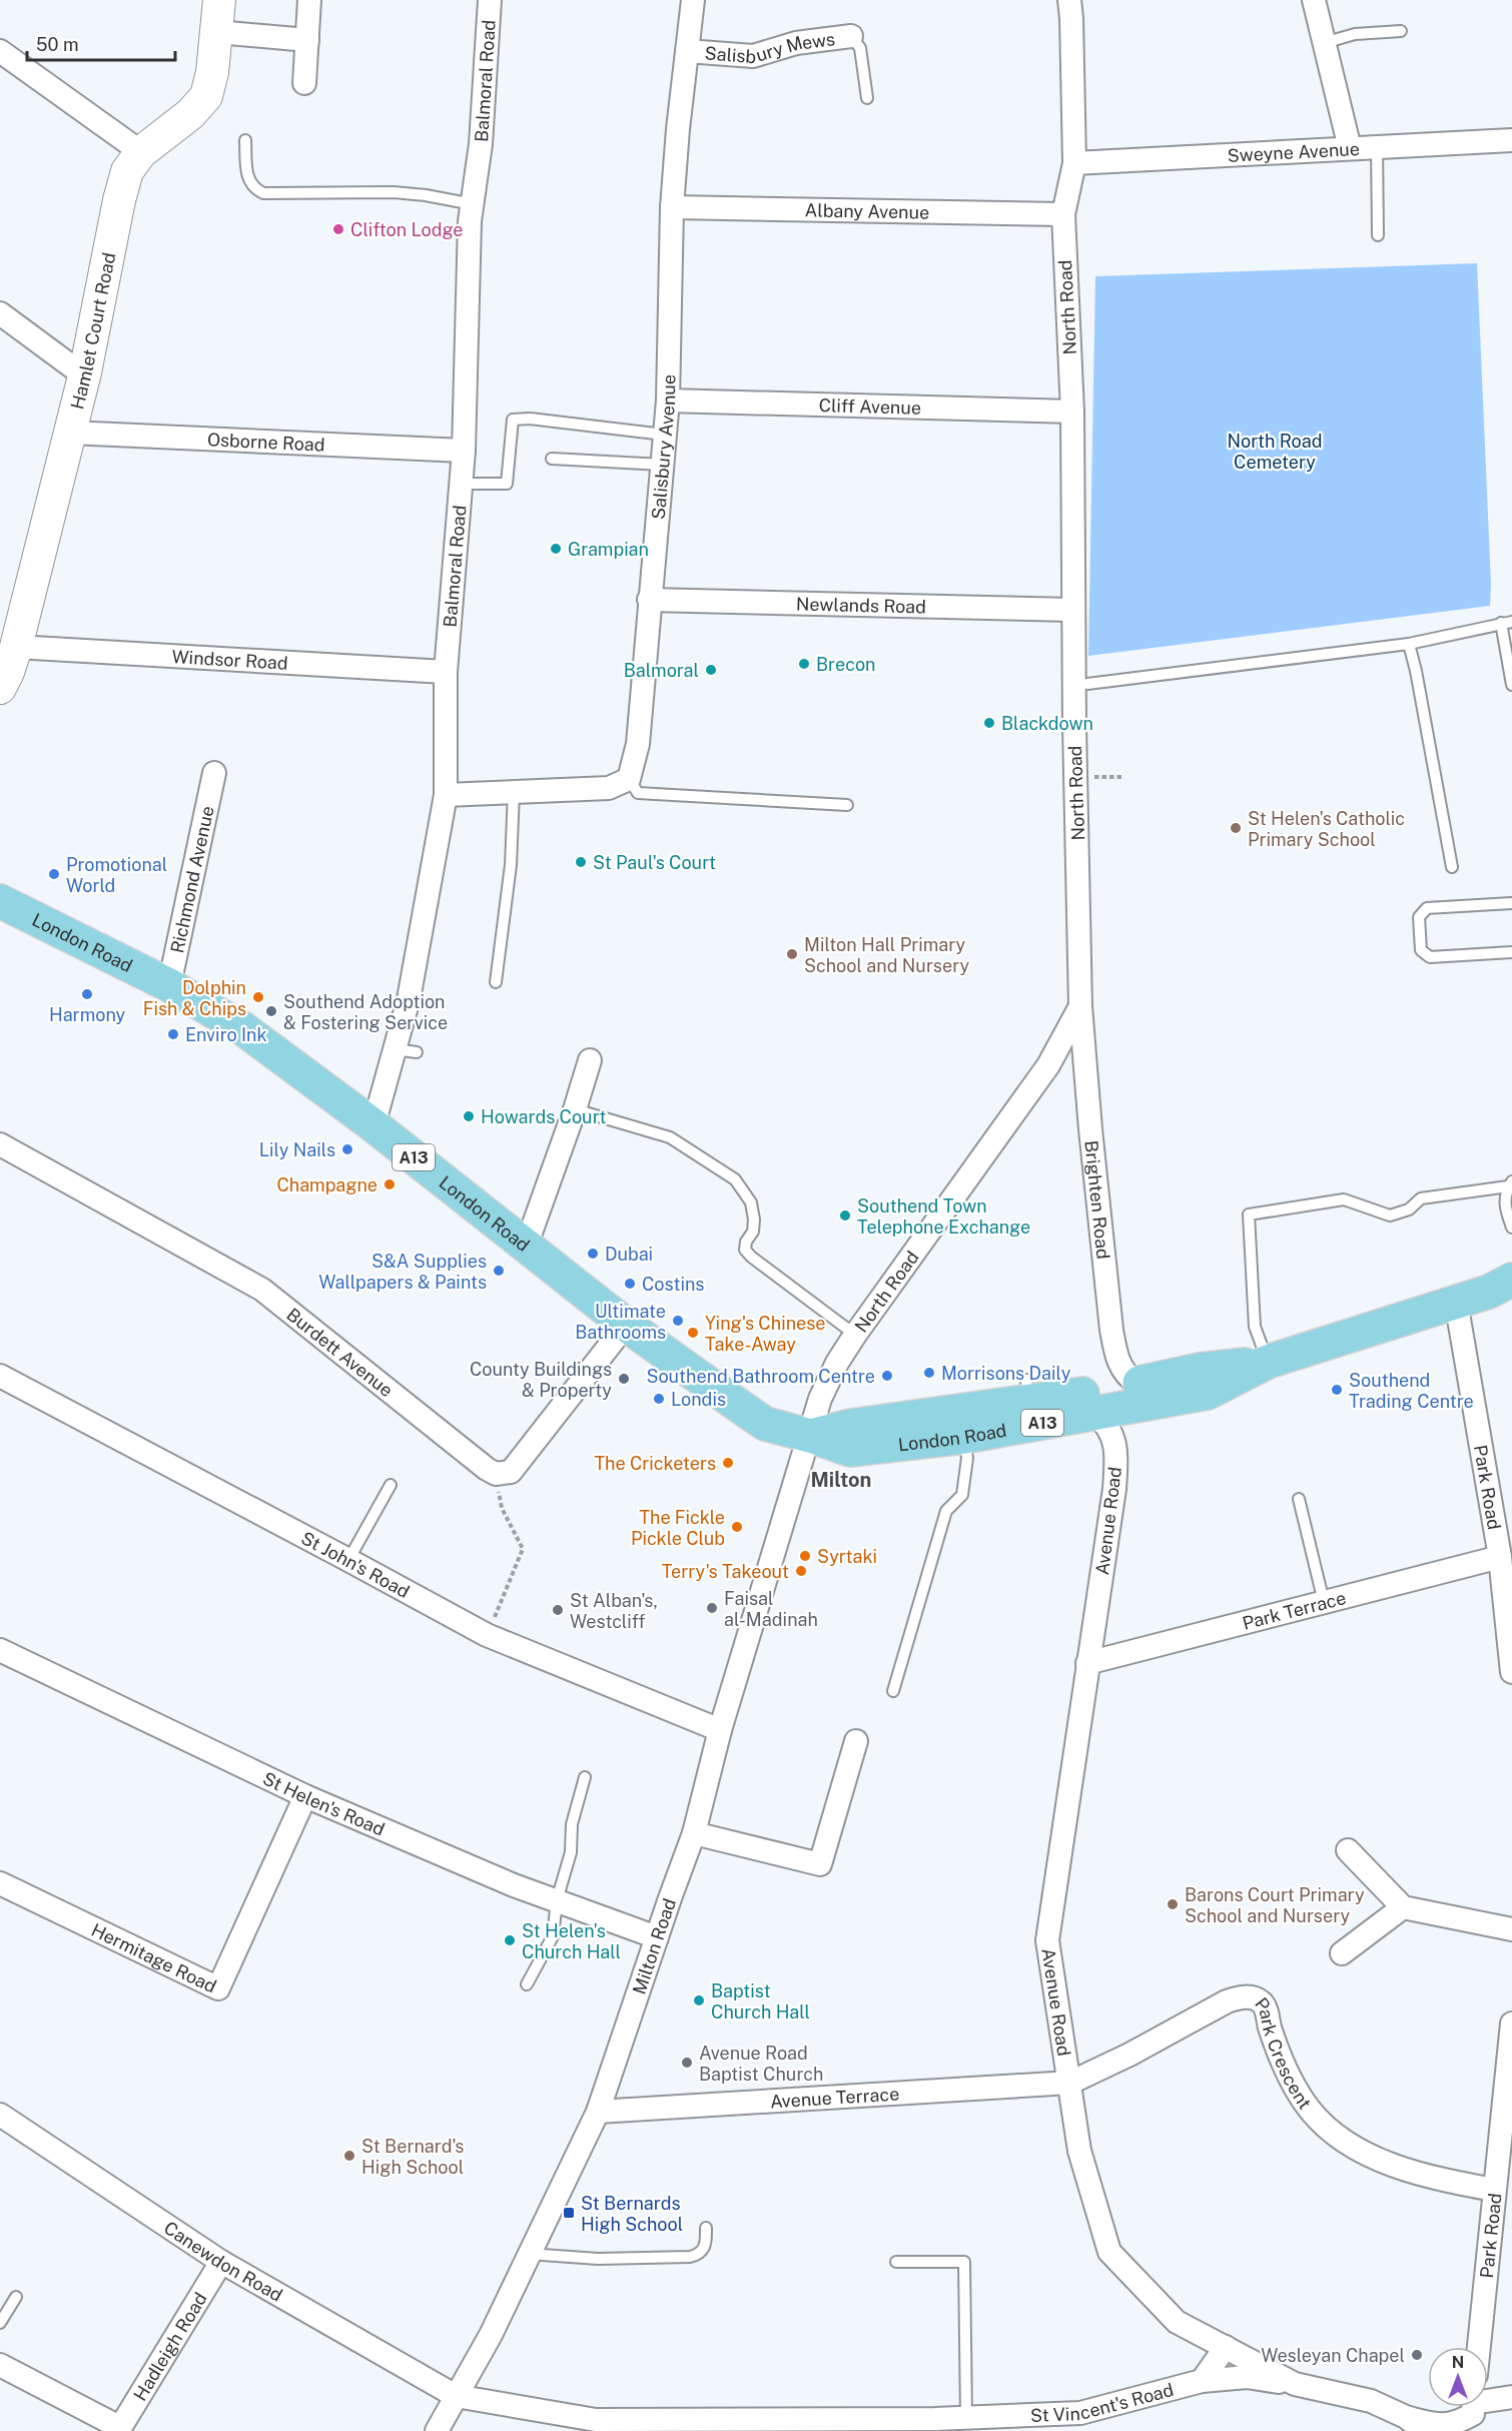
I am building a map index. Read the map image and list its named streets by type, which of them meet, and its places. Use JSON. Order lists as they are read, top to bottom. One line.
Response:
{"streets":{"main road":["London Road","A13"],"street":["Salisbury Mews","Balmoral Road","Sweyne Avenue","Albany Avenue","North Road","Hamlet Court Road","Cliff Avenue","Osborne Road","Salisbury Avenue","Newlands Road","Windsor Road","Richmond Avenue","Brighten Road","Burdett Avenue","Park Road","Avenue Road","St John's Road","Park Terrace","St Helen's Road","Milton Road","Hermitage Road","Park Crescent","Avenue Terrace","Canewdon Road","Hadleigh Road","St Vincent's Road"]},"crossings":[["Salisbury Mews","Salisbury Avenue"],["Balmoral Road","Osborne Road"],["Balmoral Road","Windsor Road"],["Balmoral Road","London Road"],["Sweyne Avenue","North Road"],["Albany Avenue","North Road"],["Albany Avenue","Salisbury Avenue"],["North Road","Cliff Avenue"],["North Road","Newlands Road"],["North Road","London Road"],["North Road","Brighten Road"],["North Road","Milton Road"],["Hamlet Court Road","Osborne Road"],["Hamlet Court Road","Windsor Road"],["Cliff Avenue","Salisbury Avenue"],["Salisbury Avenue","Newlands Road"],["Richmond Avenue","London Road"],["London Road","Brighten Road"],["London Road","Park Road"],["London Road","Avenue Road"],["London Road","Milton Road"],["Park Road","Park Terrace"],["Park Road","Park Crescent"],["Avenue Road","Park Terrace"],["Avenue Road","Park Crescent"],["Avenue Road","Avenue Terrace"],["Avenue Road","St Vincent's Road"],["St John's Road","Milton Road"],["St Helen's Road","Milton Road"],["St Helen's Road","Hermitage Road"],["Milton Road","Avenue Terrace"],["Milton Road","Canewdon Road"],["Milton Road","St Vincent's Road"],["Park Crescent","Avenue Terrace"],["Canewdon Road","Hadleigh Road"],["Canewdon Road","St Vincent's Road"]],"districts":["Milton"],"parks":["North Road Cemetery"],"places":{"other":["Clifton Lodge","Grampian","Brecon","Balmoral","Blackdown","St Helen's Catholic Primary School","St Paul's Court","Promotional World","Milton Hall Primary School and Nursery","Harmony","Dolphin Fish & Chips","Southend Adoption & Fostering Service","Enviro Ink","Howards Court","Lily Nails","Champagne","Southend Town Telephone Exchange","Dubai","S&A Supplies Wallpapers & Paints","Costins","Ultimate Bathrooms","Ying's Chinese Take-Away","Morrisons Daily","Southend Bathroom Centre","County Buildings & Property","Southend Trading Centre","Londis","The Cricketers","The Fickle Pickle Club","Syrtaki","Terry's Takeout","Faisal al-Madinah","St Alban's, Westcliff","Barons Court Primary School and Nursery","St Helen's Church Hall","Baptist Church Hall","Avenue Road Baptist Church","St Bernard's High School","Wesleyan Chapel"],"transit":["St Bernards High School"]},"scale_bar":"50 m","north":"top"}
